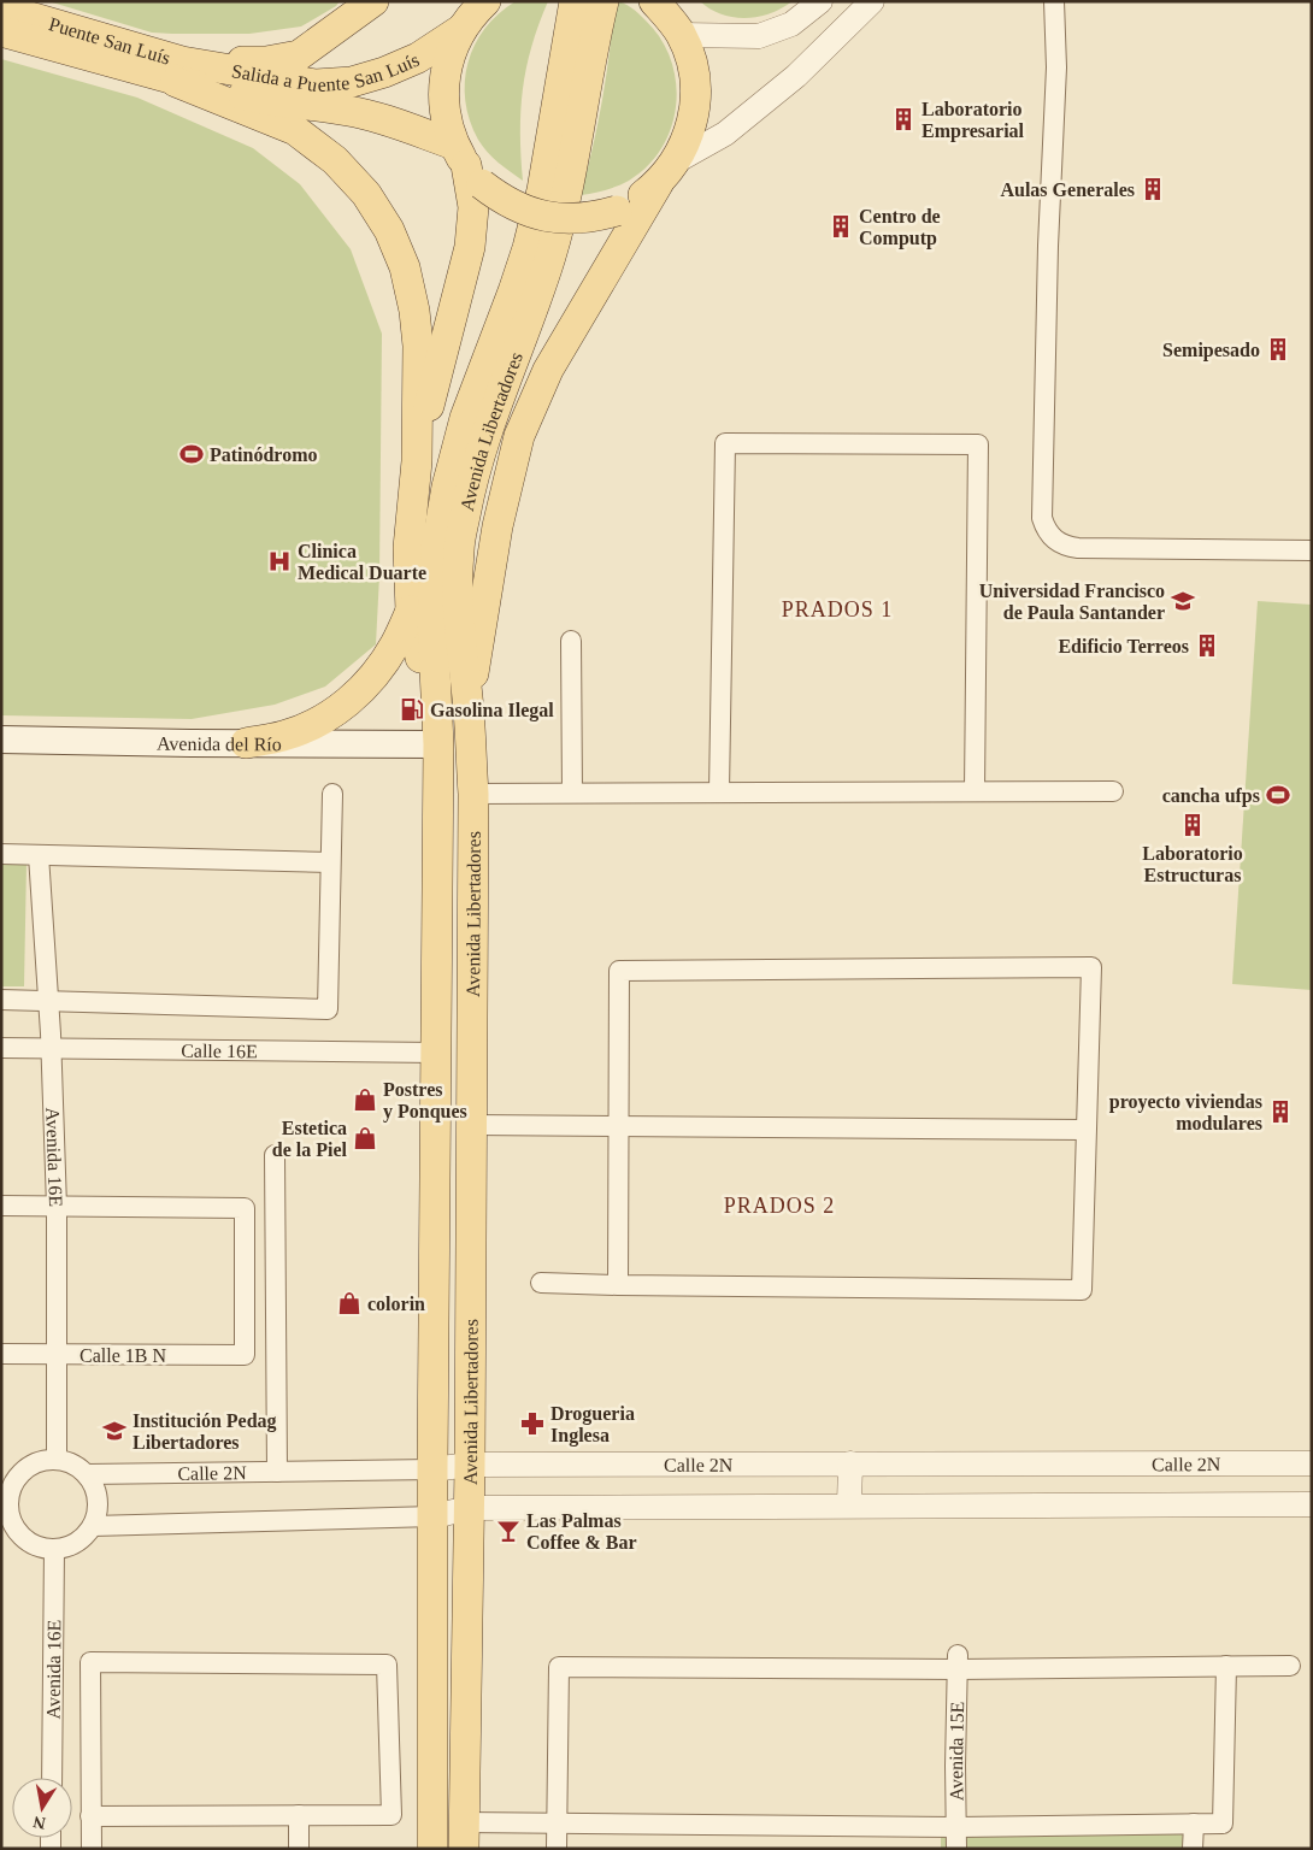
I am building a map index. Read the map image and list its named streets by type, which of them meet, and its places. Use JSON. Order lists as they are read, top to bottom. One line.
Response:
{"streets":{"main road":["Puente San Luís","Salida a Puente San Luís","Avenida Libertadores","Avenida del Río"],"street":["Calle 16E","Avenida 16E","Calle 1B N","Calle 2N","Avenida 15E"]},"crossings":[["Puente San Luís","Salida a Puente San Luís"],["Avenida Libertadores","Avenida del Río"],["Avenida Libertadores","Calle 16E"],["Avenida Libertadores","Calle 2N"],["Calle 16E","Avenida 16E"],["Avenida 16E","Calle 1B N"],["Avenida 16E","Calle 2N"]],"districts":["PRADOS 1","PRADOS 2"],"places":{"building":["Laboratorio Empresarial","Aulas Generales","Centro de Computp","Semipesado","Edificio Terreos","Laboratorio Estructuras","proyecto viviendas modulares"],"sports":["Patinódromo","cancha ufps"],"hospital":["Clinica Medical Duarte"],"school or university":["Universidad Francisco de Paula Santander","Institución Pedag Libertadores"],"fuel station":["Gasolina Ilegal"],"shop":["Postres y Ponques","Estetica de la Piel","colorin"],"pharmacy":["Drogueria Inglesa"],"bar":["Las Palmas Coffee & Bar"]},"north":"bottom"}
